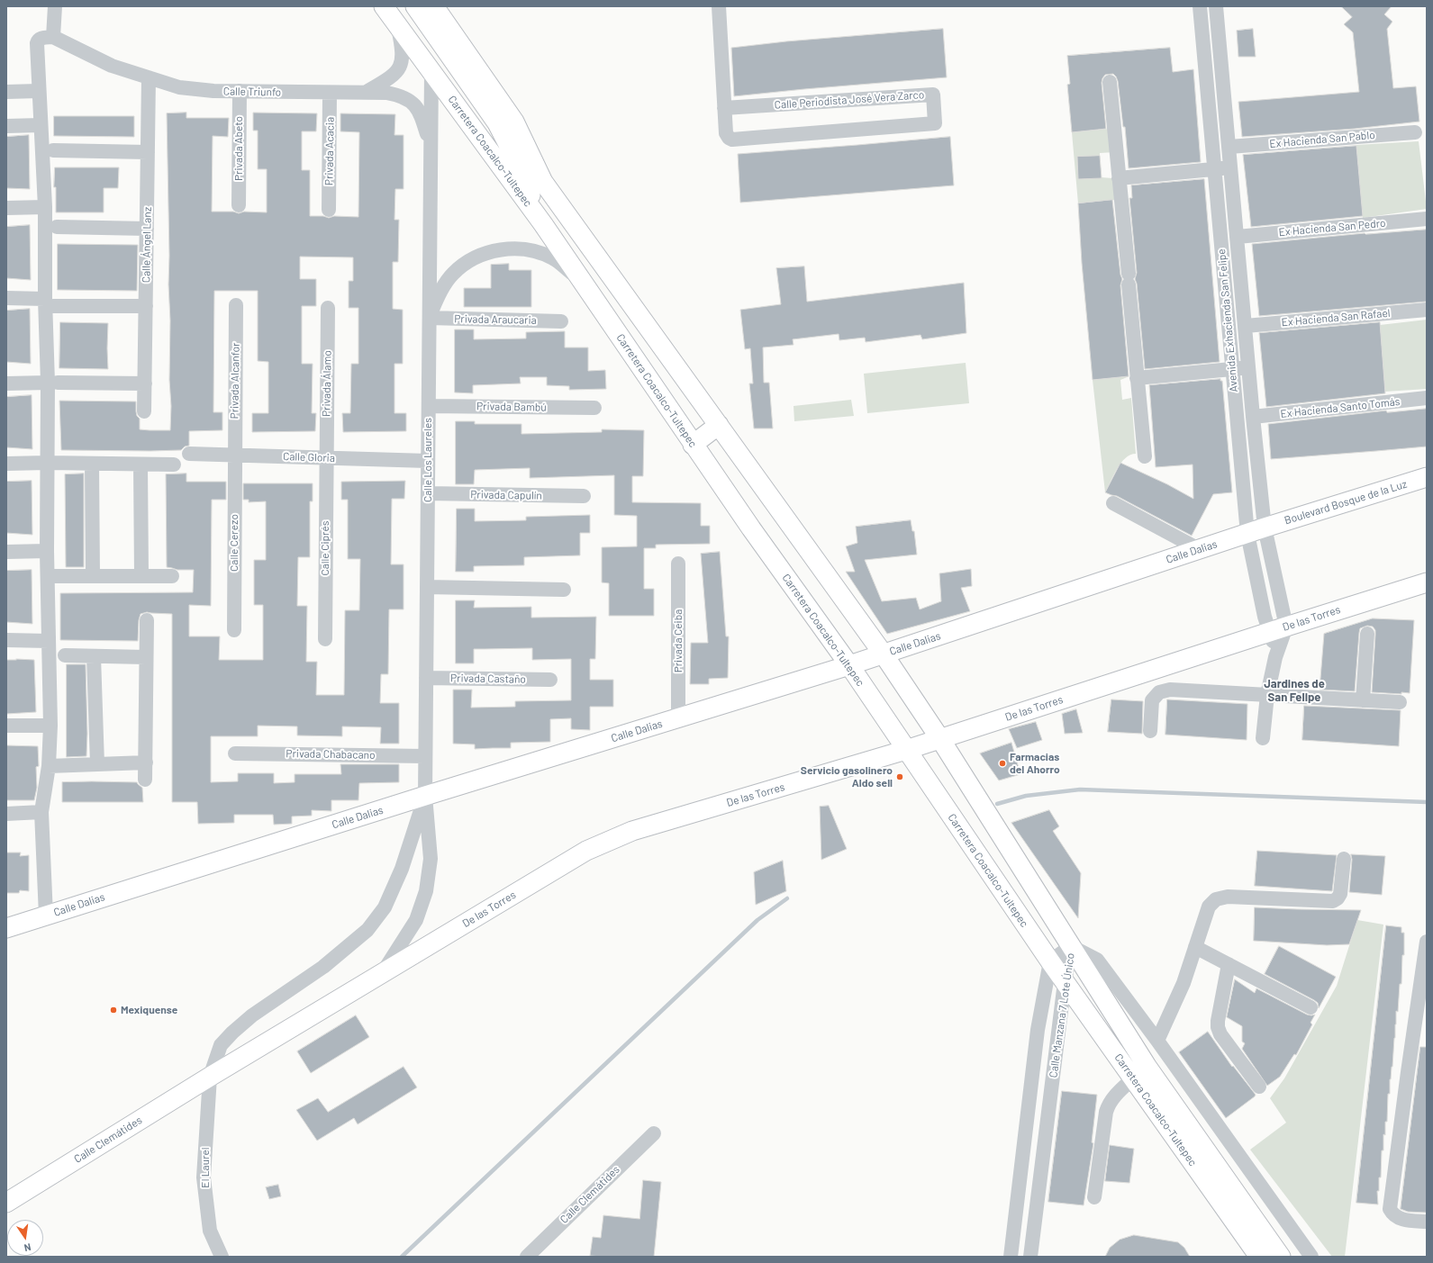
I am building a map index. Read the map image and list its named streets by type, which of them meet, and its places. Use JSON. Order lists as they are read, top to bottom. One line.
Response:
{"streets":{"main road":["Carretera Coacalco-Tultepec","Boulevard Bosque de la Luz","Calle Dalias","De las Torres","Calle Clemátides"],"street":["Calle Triunfo","Calle Periodista José Vera Zarco","Ex Hacienda San Pablo","Privada Abeto","Privada Acacia","Ex Hacienda San Pedro","Calle Ángel Lanz","Ex Hacienda San Rafael","Privada Araucaria","Avenida Exhacienda San Felipe","Privada Alcanfor","Privada Álamo","Privada Bambú","Ex Hacienda Santo Tomás","Calle Gloria","Calle Los Laureles","Privada Capulín","Calle Cerezo","Calle Ciprés","Privada Ceiba","Privada Castaño","Privada Chabacano","Calle Manzana 7 Lote Único","El Laurel"]},"crossings":[["Calle Triunfo","Privada Abeto"],["Calle Triunfo","Privada Acacia"],["Calle Triunfo","Carretera Coacalco-Tultepec"],["Calle Triunfo","Calle Ángel Lanz"],["Calle Triunfo","Privada Araucaria"],["Calle Triunfo","Calle Los Laureles"],["Ex Hacienda San Pablo","Avenida Exhacienda San Felipe"],["Carretera Coacalco-Tultepec","Calle Los Laureles"],["Carretera Coacalco-Tultepec","Calle Dalias"],["Carretera Coacalco-Tultepec","De las Torres"],["Carretera Coacalco-Tultepec","Calle Manzana 7 Lote Único"],["Ex Hacienda San Pedro","Avenida Exhacienda San Felipe"],["Ex Hacienda San Rafael","Avenida Exhacienda San Felipe"],["Privada Araucaria","Calle Los Laureles"],["Avenida Exhacienda San Felipe","Ex Hacienda Santo Tomás"],["Avenida Exhacienda San Felipe","Boulevard Bosque de la Luz"],["Avenida Exhacienda San Felipe","Calle Dalias"],["Avenida Exhacienda San Felipe","De las Torres"],["Privada Alcanfor","Calle Gloria"],["Privada Alcanfor","Calle Cerezo"],["Privada Álamo","Calle Gloria"],["Privada Álamo","Calle Ciprés"],["Privada Bambú","Calle Los Laureles"],["Calle Gloria","Calle Los Laureles"],["Calle Gloria","Calle Cerezo"],["Calle Gloria","Calle Ciprés"],["Calle Los Laureles","Privada Capulín"],["Calle Los Laureles","Calle Dalias"],["Calle Los Laureles","Privada Castaño"],["Calle Los Laureles","Privada Chabacano"],["Calle Los Laureles","El Laurel"],["Boulevard Bosque de la Luz","Calle Dalias"],["Calle Dalias","Privada Ceiba"],["Calle Dalias","El Laurel"],["De las Torres","Calle Clemátides"],["De las Torres","El Laurel"],["Calle Clemátides","El Laurel"]],"districts":["Jardines de San Felipe"],"places":["Farmacias del Ahorro","Servicio gasolinero Aldo sell","Mexiquense"],"north":"bottom"}
